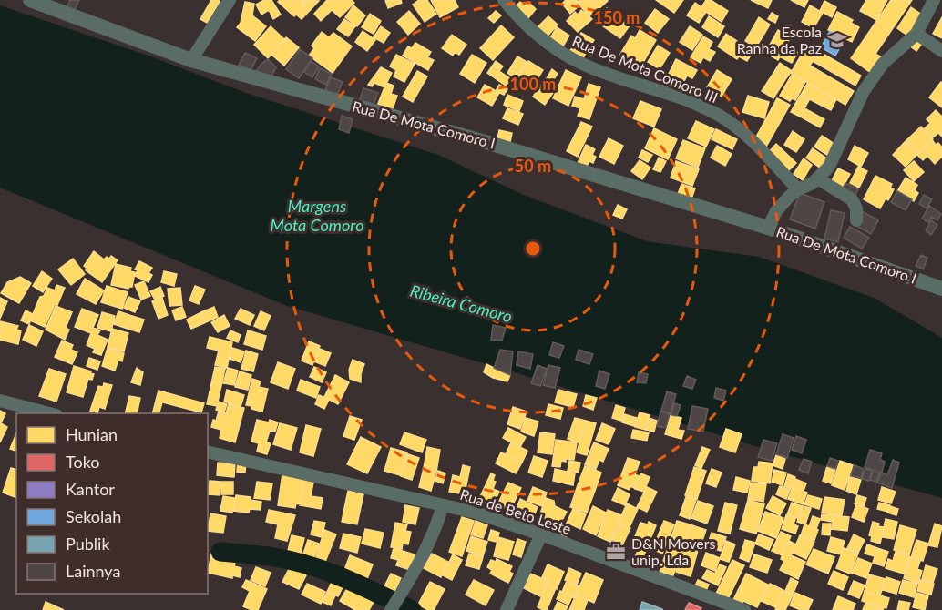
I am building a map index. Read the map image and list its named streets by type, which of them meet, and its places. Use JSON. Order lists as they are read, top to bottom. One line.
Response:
{"streets":{"street":["Rua De Mota Comoro III","Rua De Mota Comoro I","Rua de Beto Leste"]},"water":["Margens Mota Comoro","Ribeira Comoro"],"places":{"school or university":["Escola Ranha da Paz"],"office":["D&N Movers unip. Lda"]},"legend":["Hunian","Toko","Kantor","Sekolah","Publik","Lainnya"],"rings":["150 m","100 m","50 m"]}
